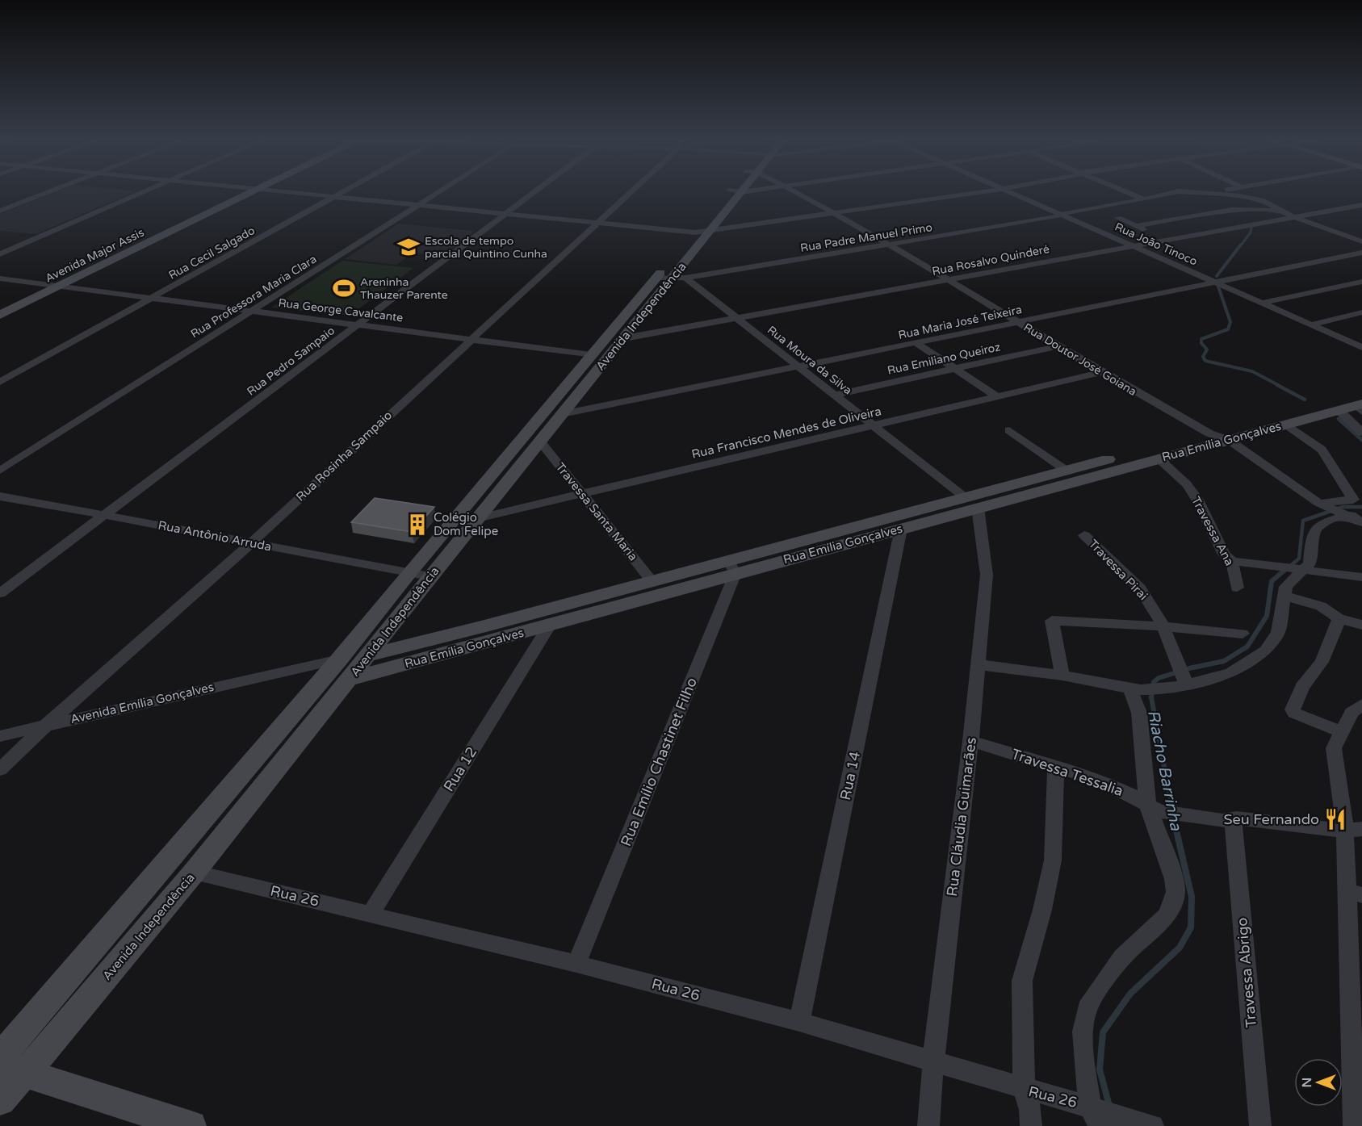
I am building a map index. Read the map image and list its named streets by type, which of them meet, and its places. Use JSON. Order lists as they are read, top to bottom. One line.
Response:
{"streets":{"street":["Rua Padre Manuel Primo","Rua João Tinoco","Rua Cecil Salgado","Avenida Major Assis","Rua Rosalvo Quinderé","Rua Professora Maria Clara","Rua George Cavalcante","Avenida Independência","Rua Maria José Teixeira","Rua Emiliano Queiroz","Rua Doutor José Goiana","Rua Moura da Silva","Rua Pedro Sampaio","Rua Francisco Mendes de Oliveira","Rua Emília Gonçalves","Rua Rosinha Sampaio","Travessa Santa Maria","Travessa Ana","Rua Antônio Arruda","Travessa Pirai","Avenida Emília Gonçalves","Rua Emílio Chastinet Filho","Rua 12","Travessa Tessalia","Rua 14","Rua Cláudia Guimarães","Rua 26","Travessa Abrigo"]},"crossings":[["Rua Padre Manuel Primo","Rua João Tinoco"],["Rua Padre Manuel Primo","Avenida Independência"],["Rua Padre Manuel Primo","Rua Doutor José Goiana"],["Rua Padre Manuel Primo","Rua Moura da Silva"],["Rua João Tinoco","Rua Rosalvo Quinderé"],["Rua João Tinoco","Rua Maria José Teixeira"],["Rua Cecil Salgado","Rua George Cavalcante"],["Avenida Major Assis","Rua George Cavalcante"],["Rua Rosalvo Quinderé","Avenida Independência"],["Rua Rosalvo Quinderé","Rua Doutor José Goiana"],["Rua Rosalvo Quinderé","Rua Moura da Silva"],["Rua Professora Maria Clara","Rua George Cavalcante"],["Rua George Cavalcante","Avenida Independência"],["Rua George Cavalcante","Rua Pedro Sampaio"],["Rua George Cavalcante","Rua Rosinha Sampaio"],["Avenida Independência","Rua Maria José Teixeira"],["Avenida Independência","Rua Moura da Silva"],["Avenida Independência","Rua Francisco Mendes de Oliveira"],["Avenida Independência","Rua Emília Gonçalves"],["Avenida Independência","Travessa Santa Maria"],["Avenida Independência","Rua Antônio Arruda"],["Avenida Independência","Avenida Emília Gonçalves"],["Avenida Independência","Rua 26"],["Rua Maria José Teixeira","Rua Doutor José Goiana"],["Rua Maria José Teixeira","Rua Moura da Silva"],["Rua Emiliano Queiroz","Rua Doutor José Goiana"],["Rua Emiliano Queiroz","Rua Moura da Silva"],["Rua Doutor José Goiana","Rua Francisco Mendes de Oliveira"],["Rua Doutor José Goiana","Rua Emília Gonçalves"],["Rua Moura da Silva","Rua Francisco Mendes de Oliveira"],["Rua Moura da Silva","Rua Emília Gonçalves"],["Rua Moura da Silva","Rua Cláudia Guimarães"],["Rua Pedro Sampaio","Rua Antônio Arruda"],["Rua Francisco Mendes de Oliveira","Travessa Santa Maria"],["Rua Emília Gonçalves","Travessa Santa Maria"],["Rua Emília Gonçalves","Travessa Ana"],["Rua Emília Gonçalves","Avenida Emília Gonçalves"],["Rua Emília Gonçalves","Rua Emílio Chastinet Filho"],["Rua Emília Gonçalves","Rua 12"],["Rua Emília Gonçalves","Rua 14"],["Rua Emília Gonçalves","Rua Cláudia Guimarães"],["Rua Rosinha Sampaio","Rua Antônio Arruda"],["Rua Rosinha Sampaio","Avenida Emília Gonçalves"],["Rua Emílio Chastinet Filho","Rua 26"],["Rua 12","Rua 26"],["Travessa Tessalia","Rua Cláudia Guimarães"],["Travessa Tessalia","Travessa Abrigo"],["Rua 14","Rua 26"],["Rua Cláudia Guimarães","Rua 26"]],"water":["Riacho Barrinha"],"places":{"school or university":["Escola de tempo parcial Quintino Cunha"],"sports":["Areninha Thauzer Parente"],"building":["Colégio Dom Felipe"],"restaurant":["Seu Fernando"]},"north":"left"}
